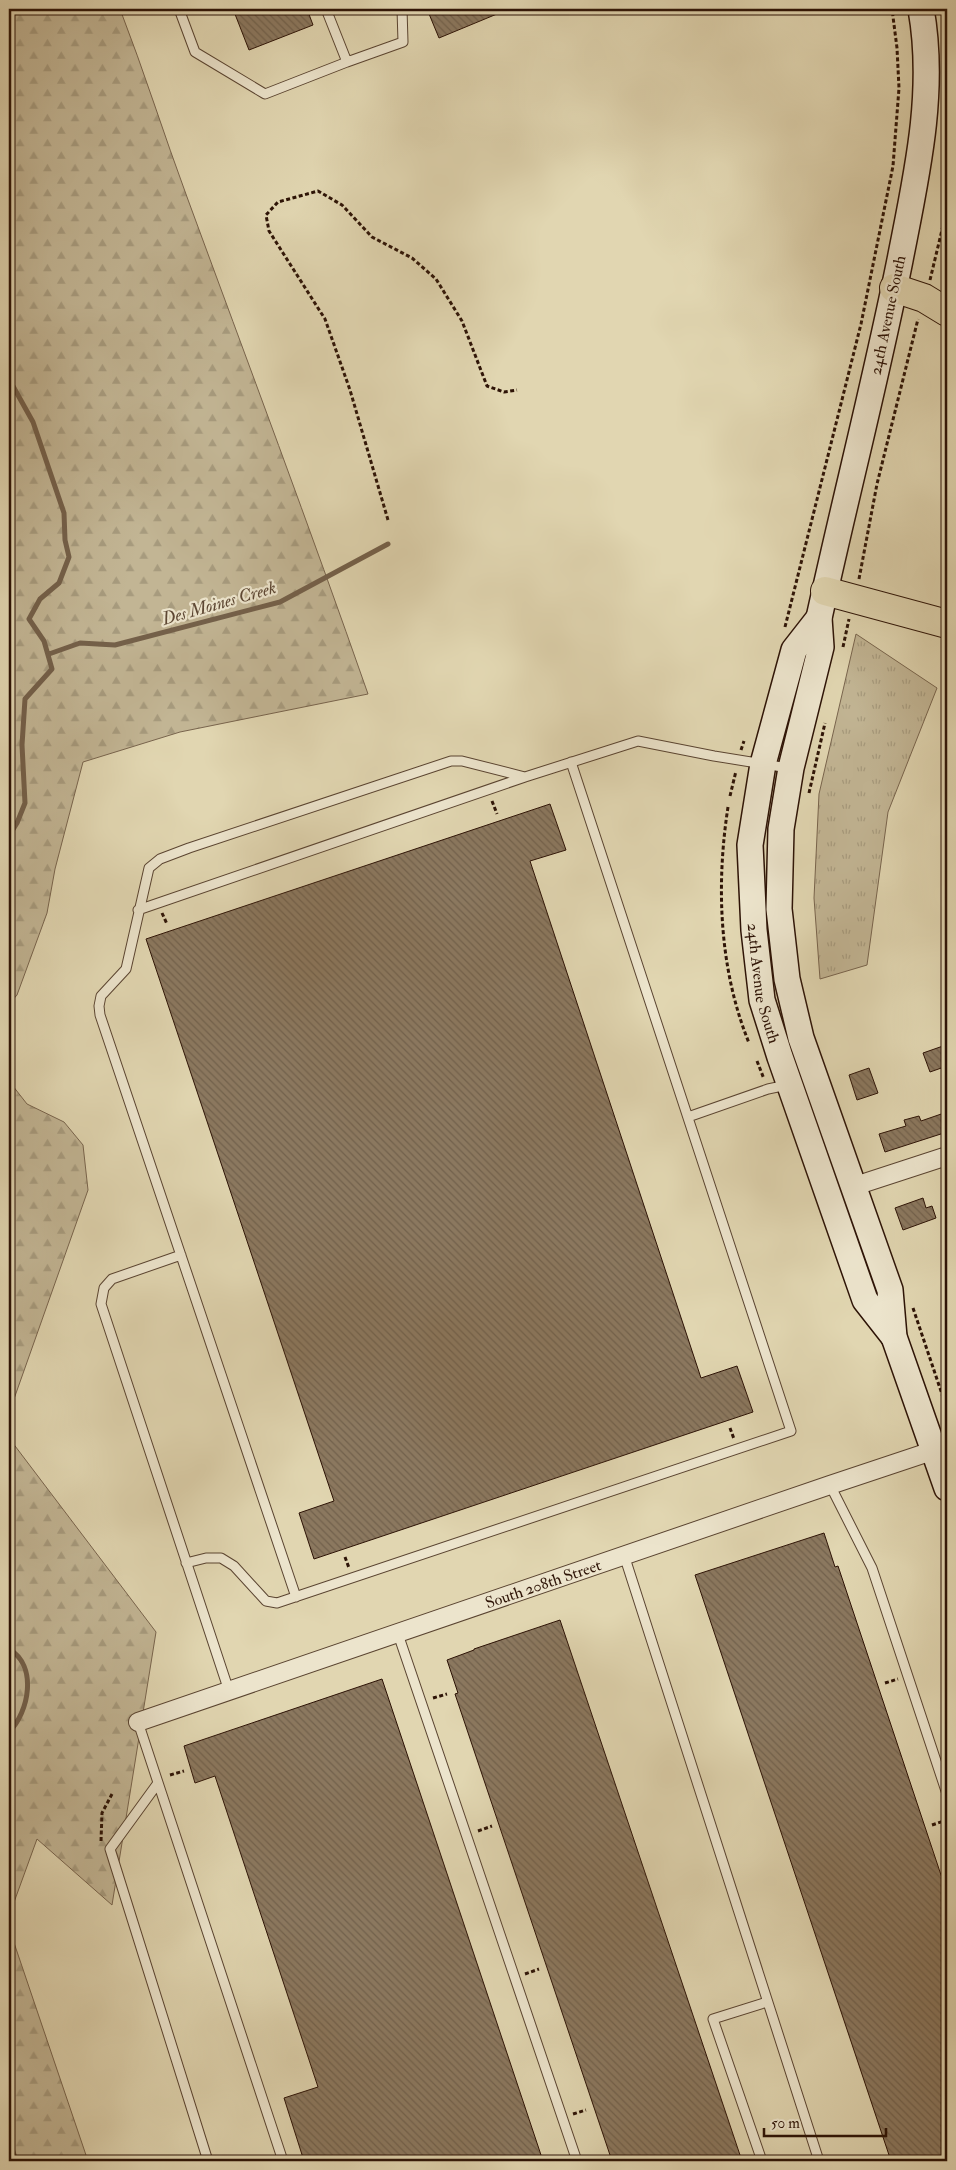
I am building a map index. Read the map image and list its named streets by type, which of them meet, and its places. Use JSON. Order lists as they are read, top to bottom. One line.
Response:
{"streets":{"street":["24th Avenue South","South 208th Street"]},"crossings":[["24th Avenue South","South 208th Street"]],"water":["Des Moines Creek"],"scale_bar":"50 m"}
